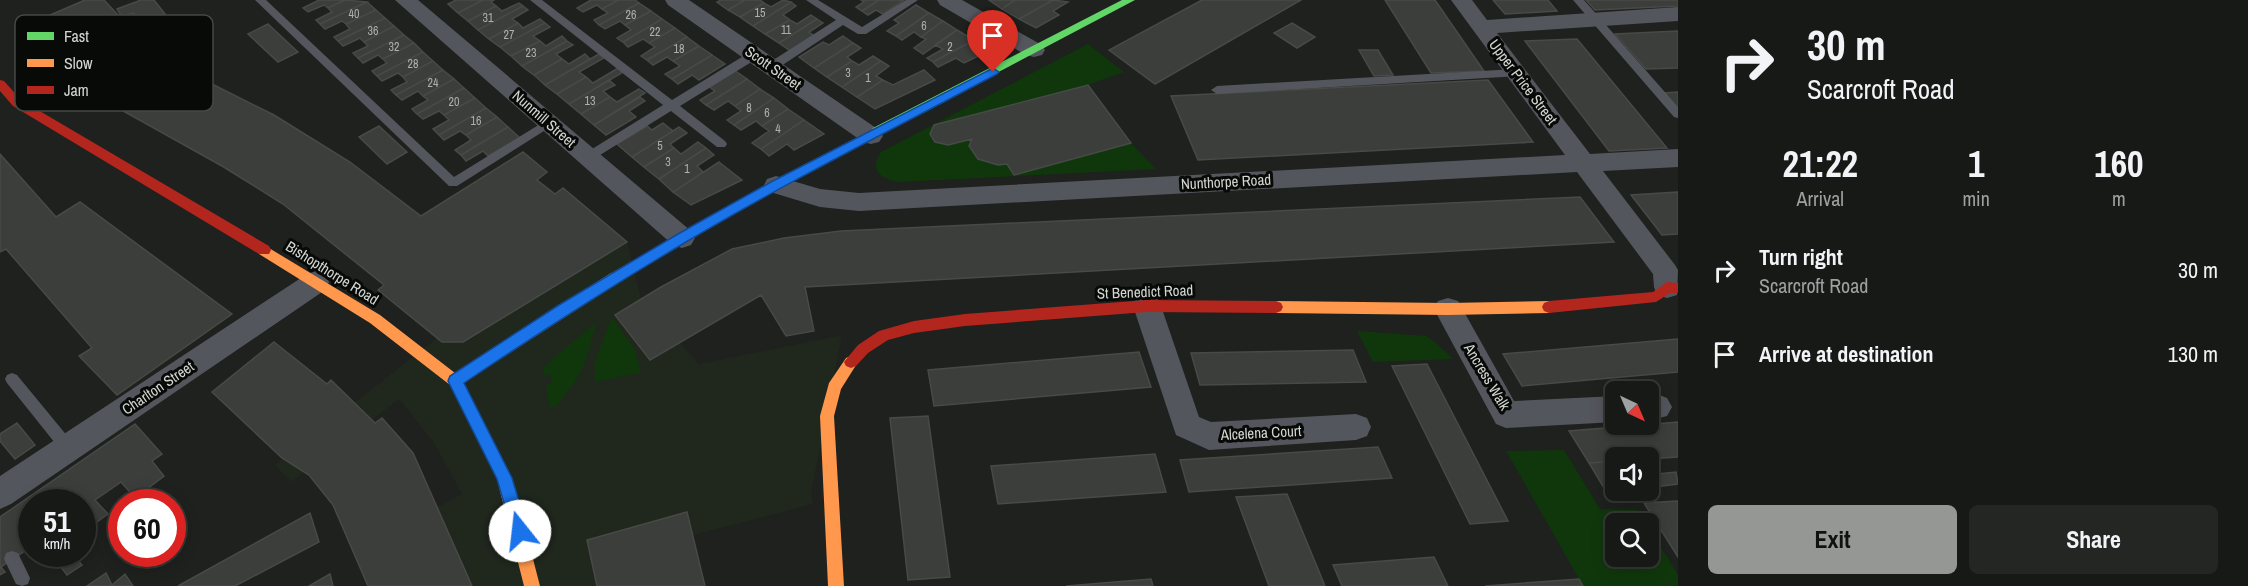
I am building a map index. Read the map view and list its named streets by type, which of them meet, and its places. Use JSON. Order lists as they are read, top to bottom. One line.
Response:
{"streets":{"street":["Scott Street","Upper Price Street","Nunmill Street","Nunthorpe Road","Bishopthorpe Road","St Benedict Road","Ancress Walk","Charlton Street","Alcelena Court"]},"crossings":[["Upper Price Street","Nunthorpe Road"],["Upper Price Street","St Benedict Road"],["Bishopthorpe Road","Charlton Street"],["St Benedict Road","Ancress Walk"],["St Benedict Road","Alcelena Court"]],"house_numbers":["15","40","26","31","6","11","36","22","27","32","2","18","23","28","3","1","24","13","20","8","6","16","4","5","3","1"],"legend":["Fast","Slow","Jam"],"north":"bottom right","page":{"turn":["30 m","Scarcroft Road"],"eta":["21:22","Arrival","1","min","160","m"],"list":[{"name":"Turn right","note":"Scarcroft Road","value":"30 m"},{"name":"Arrive at destination","value":"130 m"}],"speed":"51 km/h","limit":"60","buttons":["Exit","Share"]}}
